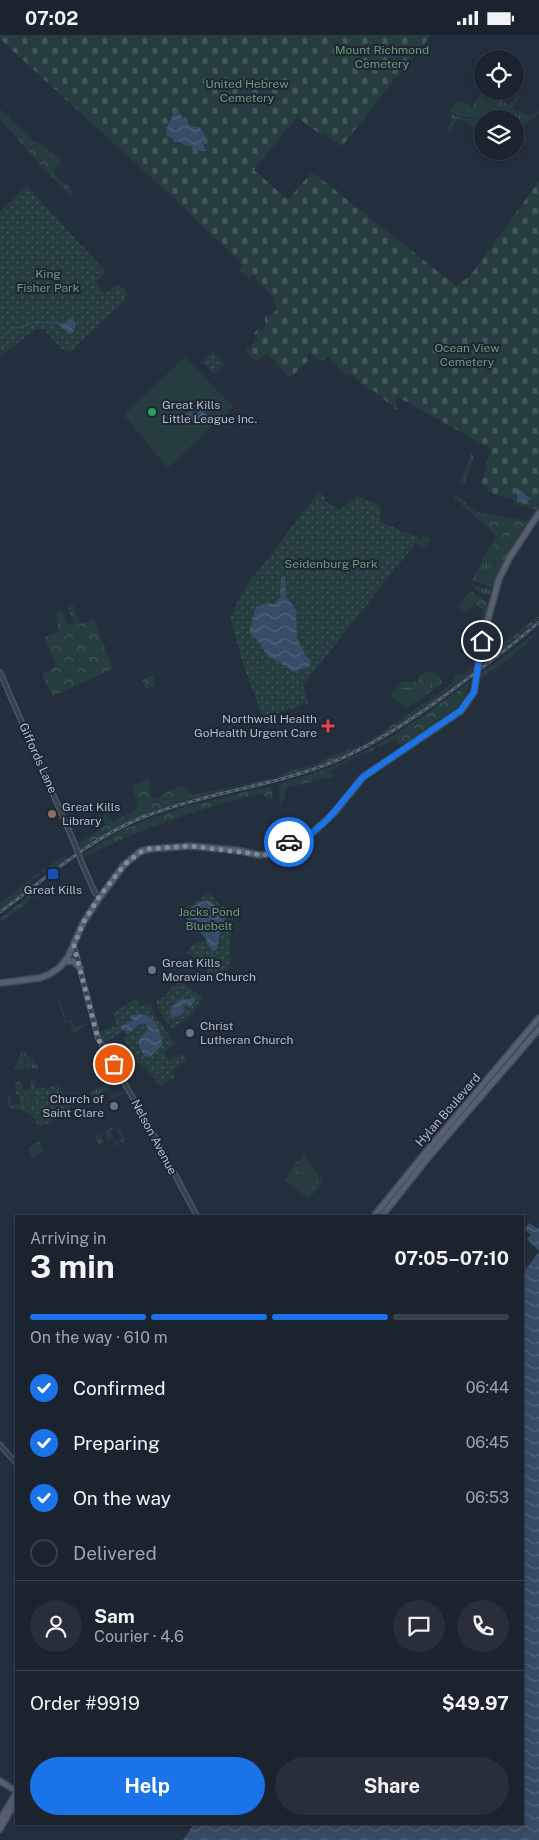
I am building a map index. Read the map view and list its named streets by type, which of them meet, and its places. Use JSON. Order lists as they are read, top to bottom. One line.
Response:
{"streets":{"main road":["Hylan Boulevard"],"street":["Giffords Lane","Nelson Avenue"]},"parks":["Mount Richmond Cemetery","United Hebrew Cemetery","King Fisher Park","Ocean View Cemetery","Seidenburg Park","Jacks Pond Bluebelt"],"places":{"other":["Great Kills Little League Inc.","Great Kills Library","Great Kills Moravian Church","Christ Lutheran Church","Church of Saint Clare"],"health":["Northwell Health GoHealth Urgent Care"],"transit":["Great Kills"]},"page":{"status":"07:02","heading":["3 min","Arriving in","07:05–07:10"],"panel":["Sam","Courier · 4.6","Order #9919","$49.97"],"bar":"On the way · 610 m","list":[["Confirmed","06:44"],["Preparing","06:45"],["On the way","06:53"],"Delivered"],"buttons":["Help","Share"]}}
